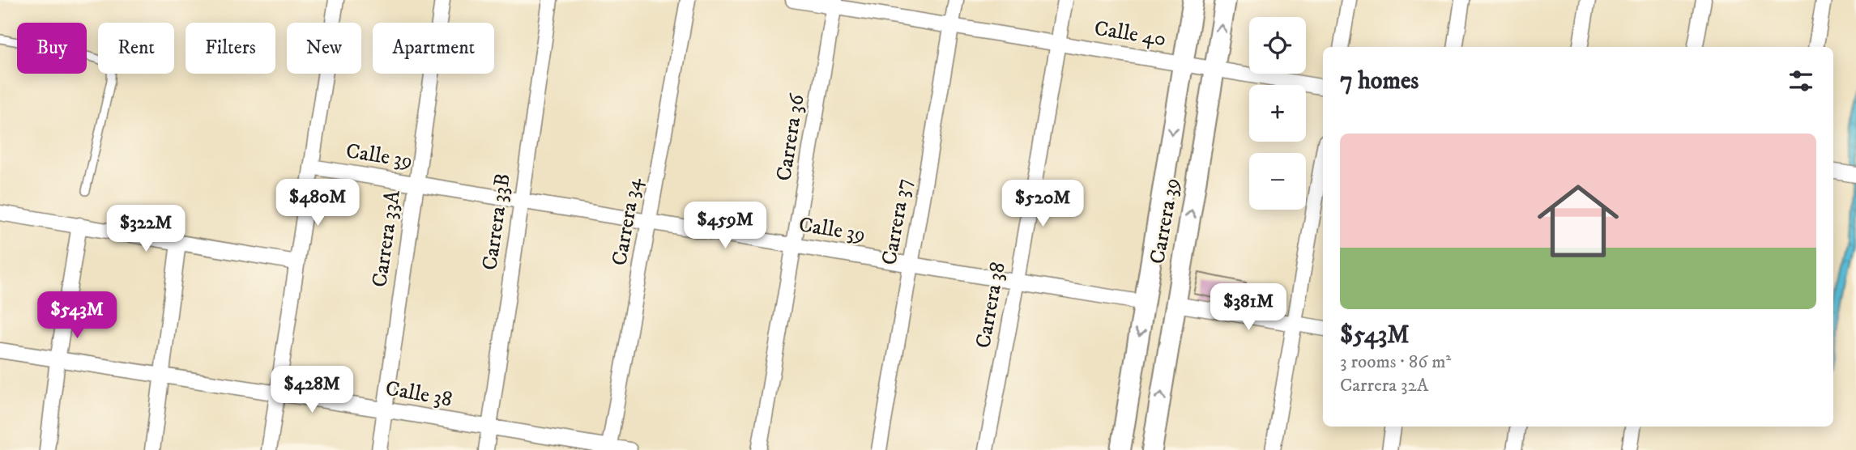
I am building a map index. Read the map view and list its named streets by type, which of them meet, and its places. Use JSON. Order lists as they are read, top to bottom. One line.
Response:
{"streets":{"main road":["Carrera 39"],"street":["Calle 40","Carrera 36","Calle 39","Carrera 33B","Carrera 34","Carrera 37","Carrera 33A","Carrera 38","Calle 38"]},"crossings":[["Calle 40","Carrera 36"],["Calle 40","Carrera 39"],["Calle 40","Carrera 37"],["Calle 40","Carrera 38"],["Carrera 36","Calle 39"],["Calle 39","Carrera 39"],["Calle 39","Carrera 33B"],["Calle 39","Carrera 34"],["Calle 39","Carrera 37"],["Calle 39","Carrera 33A"],["Calle 39","Carrera 38"],["Carrera 33B","Calle 38"],["Carrera 34","Calle 38"],["Carrera 33A","Calle 38"]],"page":{"map_buttons":["+","−"],"chip":["Buy","Rent","Filters","New","Apartment"],"heading":"7 homes","list":[{"name":"$543M","note":"3 rooms · 86 m² · Carrera 32A"}],"price":["$480M","$520M","$459M","$322M","$381M","$543M","$428M"]}}
